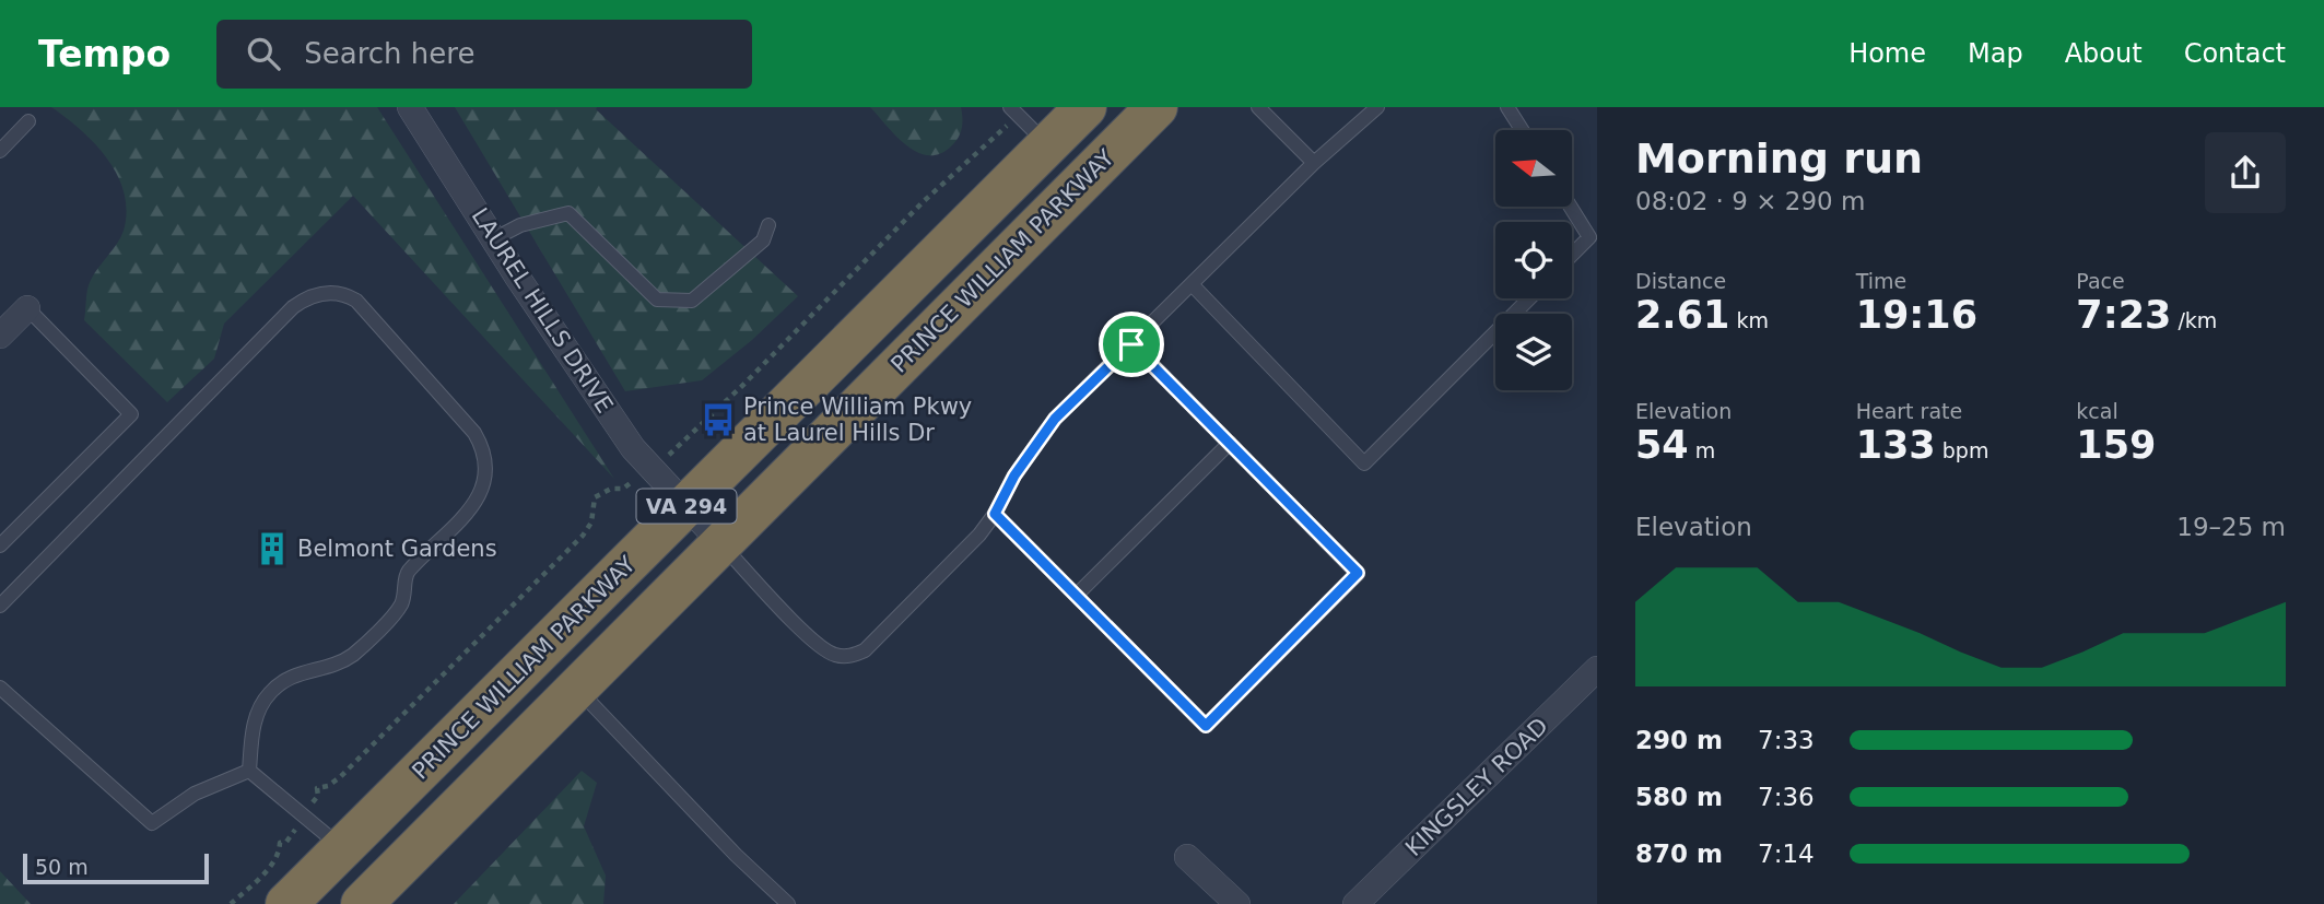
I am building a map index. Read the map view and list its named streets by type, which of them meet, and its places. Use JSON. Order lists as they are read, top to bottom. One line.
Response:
{"streets":{"highway":["PRINCE WILLIAM PARKWAY","VA 294"],"street":["LAUREL HILLS DRIVE","KINGSLEY ROAD"]},"crossings":[["PRINCE WILLIAM PARKWAY","LAUREL HILLS DRIVE"]],"places":{"bus stop":["Prince William Pkwy at Laurel Hills Dr"],"building":["Belmont Gardens"]},"scale_bar":"50 m","north":"left","page":{"header":"Tempo","search":"Search here","nav":["Home","Map","About","Contact"],"heading":["Morning run","08:02 · 9 × 290 m"],"stats":[["Distance","2.61 km"],["Time","19:16"],["Pace","7:23 /km"],["Elevation","54 m"],["Heart rate","133 bpm"],["kcal","159"]],"chart":["Elevation","19–25 m"],"list":[{"name":"290 m","note":"7:33"},{"name":"580 m","note":"7:36"},{"name":"870 m","note":"7:14"}],"scale":"50 m"}}
